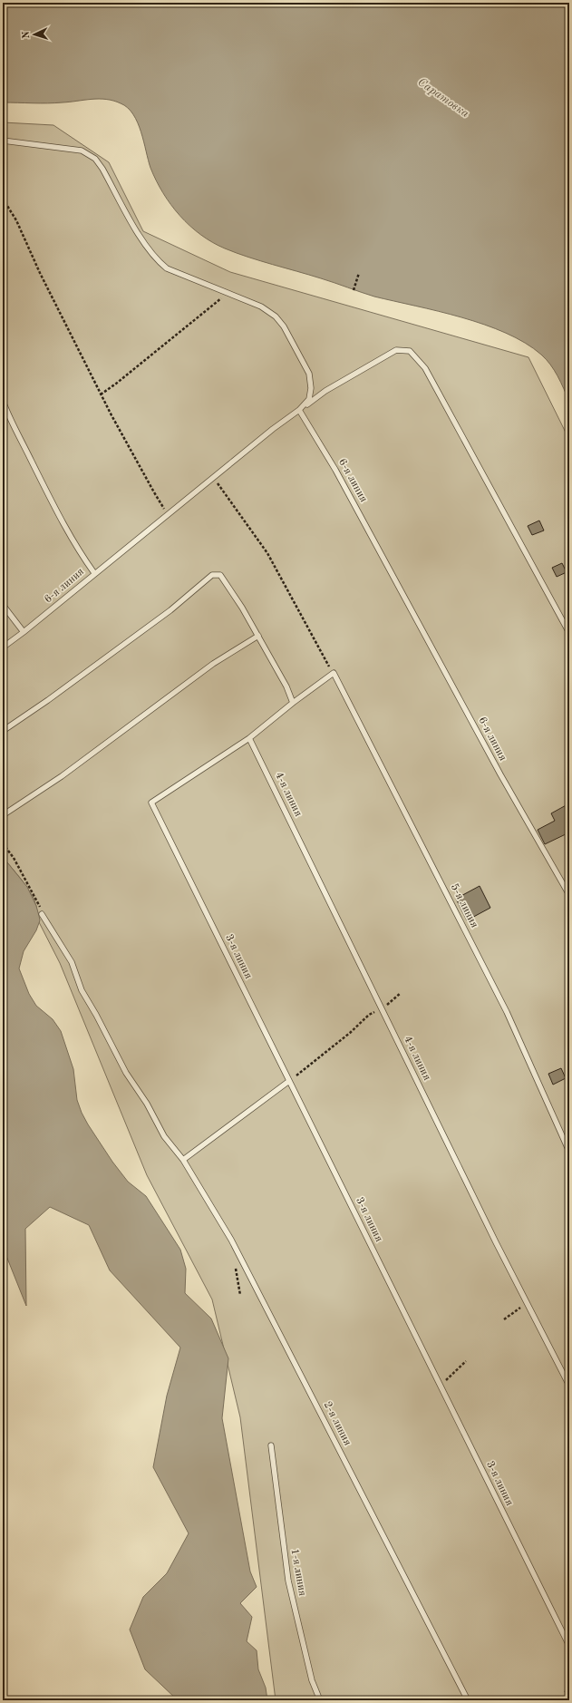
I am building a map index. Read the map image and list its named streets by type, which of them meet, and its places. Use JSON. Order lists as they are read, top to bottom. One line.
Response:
{"streets":{"lane":["6-я линия","4-я линия","5-я линия","3-я линия","2-я линия","1-я линия"]},"crossings":[["4-я линия","3-я линия"]],"water":["Саратовка"],"north":"left"}
